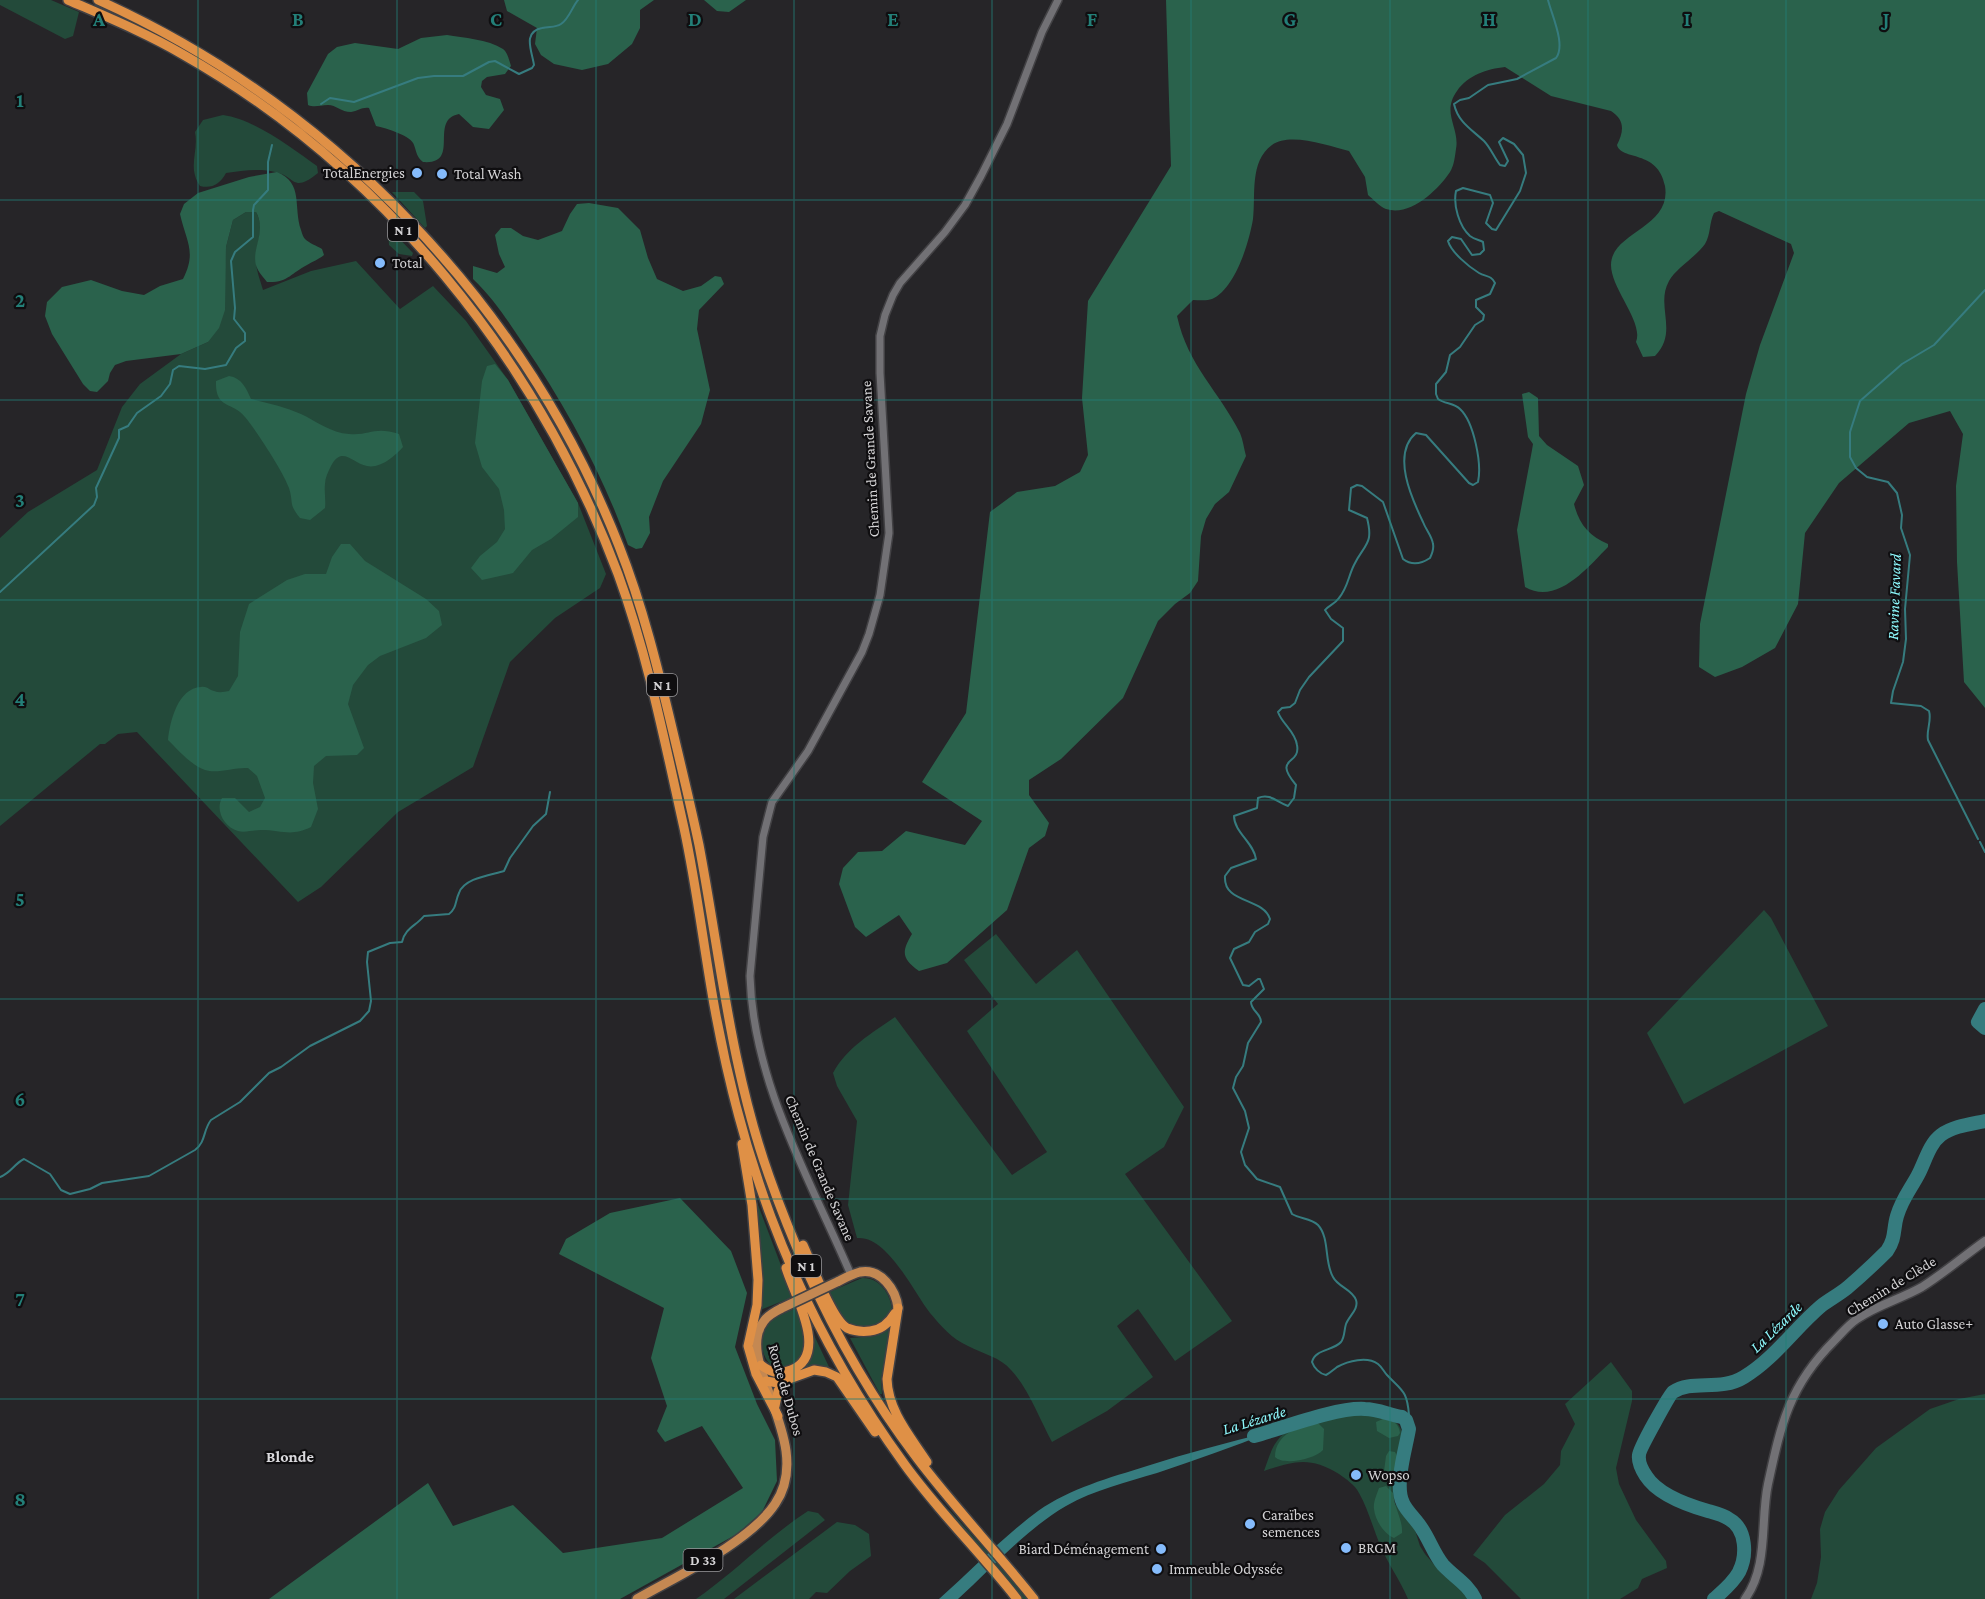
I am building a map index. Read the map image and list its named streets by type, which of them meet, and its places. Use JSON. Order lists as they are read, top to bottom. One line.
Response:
{"streets":{"highway":["N 1"],"main road":["Chemin de Clède","Route de Dubos","D 33"],"street":["Chemin de Grande Savane"]},"crossings":[["Chemin de Grande Savane","Route de Dubos"]],"districts":["Blonde"],"water":["Ravine Favard","La Lézarde"],"places":["TotalEnergies","Total Wash","Total","Auto Glasse+","Wopso","Caraïbes semences","BRGM","Biard Déménagement","Immeuble Odyssée"],"grid":{"columns":["A","B","C","D","E","F","G","H","I","J"],"rows":["1","2","3","4","5","6","7","8"]}}
